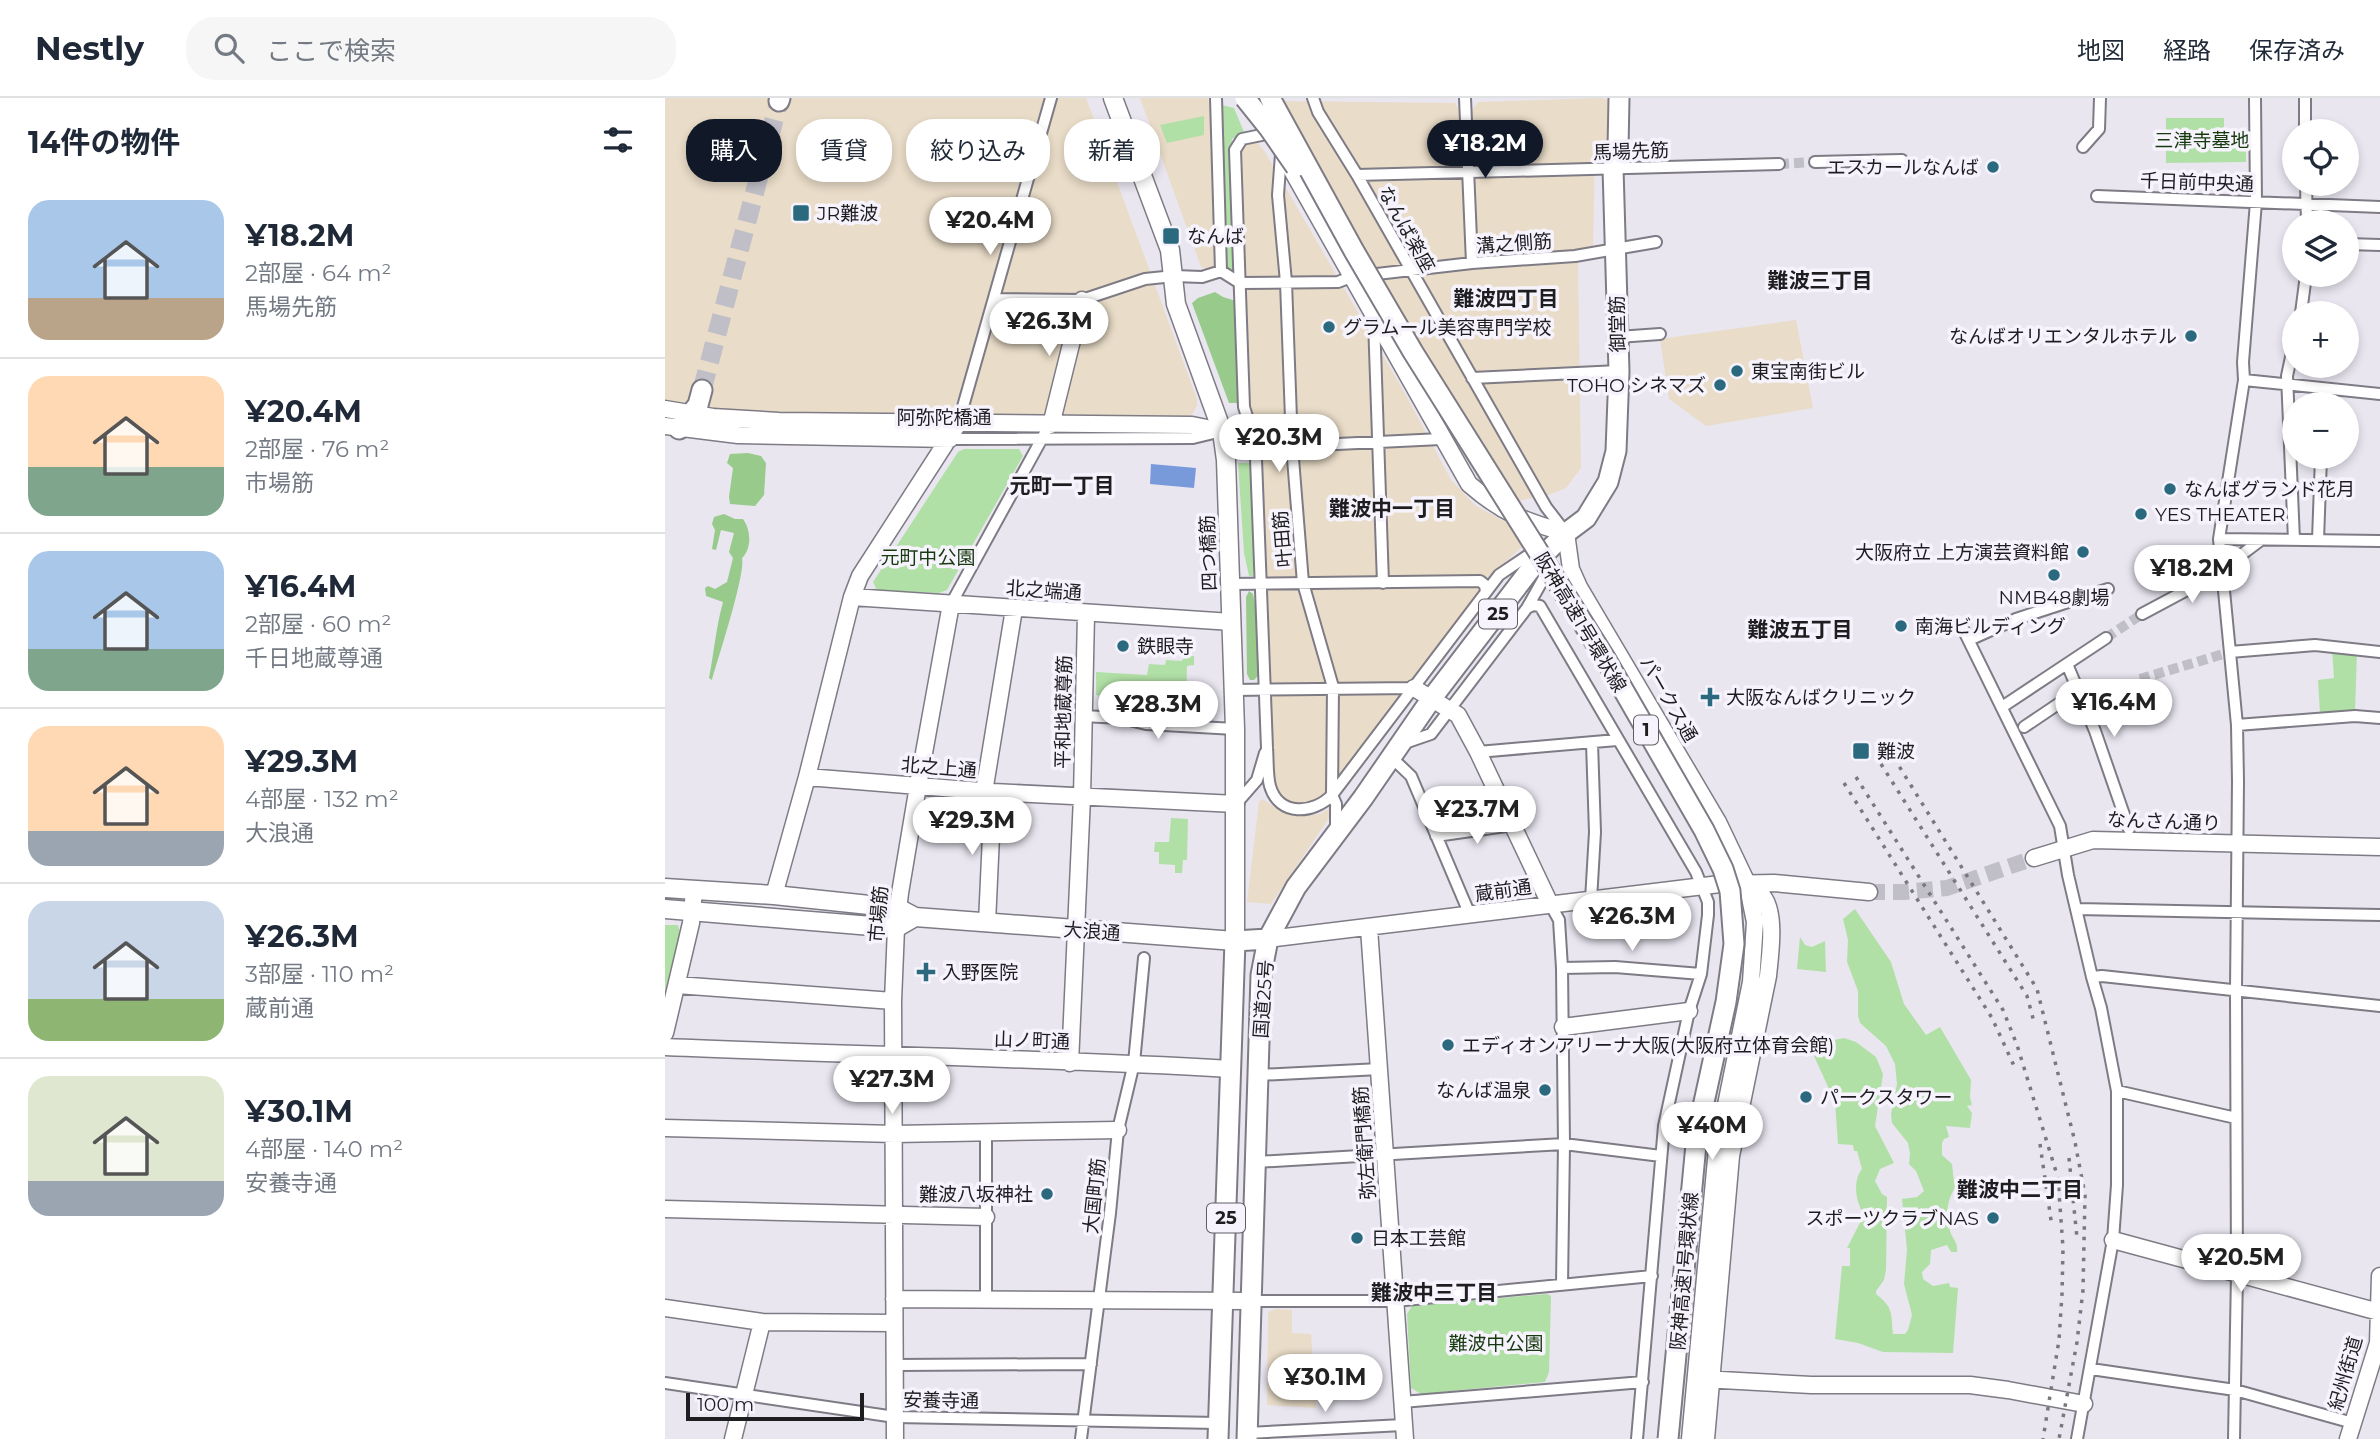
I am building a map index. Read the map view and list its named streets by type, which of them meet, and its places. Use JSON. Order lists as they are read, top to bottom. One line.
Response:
{"streets":{"highway":["御堂筋","25","阪神高速1号環状線","1","大浪通","国道25号"],"main road":["四つ橋筋"],"street":["馬場先筋","千日前中央通","なんば楽座","溝之側筋","阿弥陀橋通","叶田筋","北之端通","パークス通","平和地蔵尊筋","北之上通","なんさん通り","蔵前通","市場筋","山ノ町通","弥左衛門橋筋","大国町筋","紀州街道","安養寺通"]},"crossings":[["馬場先筋","なんば楽座"],["馬場先筋","御堂筋"],["なんば楽座","溝之側筋"],["なんば楽座","御堂筋"],["なんば楽座","パークス通"],["なんば楽座","国道25号"],["溝之側筋","御堂筋"],["溝之側筋","叶田筋"],["御堂筋","パークス通"],["御堂筋","国道25号"],["阿弥陀橋通","叶田筋"],["阿弥陀橋通","四つ橋筋"],["阿弥陀橋通","市場筋"],["叶田筋","国道25号"],["四つ橋筋","北之端通"],["四つ橋筋","北之上通"],["四つ橋筋","大浪通"],["四つ橋筋","国道25号"],["北之端通","平和地蔵尊筋"],["北之端通","市場筋"],["パークス通","蔵前通"],["パークス通","国道25号"],["平和地蔵尊筋","北之上通"],["平和地蔵尊筋","大浪通"],["平和地蔵尊筋","山ノ町通"],["北之上通","市場筋"],["蔵前通","大浪通"],["蔵前通","国道25号"],["蔵前通","弥左衛門橋筋"],["市場筋","大浪通"],["市場筋","山ノ町通"],["市場筋","安養寺通"],["大浪通","国道25号"],["国道25号","山ノ町通"],["国道25号","安養寺通"],["山ノ町通","大国町筋"],["大国町筋","安養寺通"]],"districts":["難波三丁目","難波四丁目","元町一丁目","難波中一丁目","難波五丁目","難波中二丁目","難波中三丁目"],"parks":["三津寺墓地","元町中公園","難波中公園"],"places":{"other":["エスカールなんば","グラムール美容専門学校","なんばオリエンタルホテル","東宝南街ビル","TOHO シネマズ","なんばグランド花月","YES THEATER","大阪府立 上方演芸資料館","NMB48劇場","南海ビルディング","鉄眼寺","エディオンアリーナ大阪(大阪府立体育会館)","なんば温泉","パークスタワー","難波八坂神社","スポーツクラブNAS","日本工芸館"],"transit":["JR難波","なんば","難波"],"health":["大阪なんばクリニック","入野医院"]},"scale_bar":"100 m","page":{"header":"Nestly","search":"ここで検索","nav":["地図","経路","保存済み"],"heading":"14件の物件","map_buttons":["+","−"],"chip":["購入","賃貸","絞り込み","新着"],"price":["¥18.2M","¥20.4M","¥26.3M","¥20.3M","¥18.2M","¥16.4M","¥28.3M","¥23.7M","¥29.3M","¥26.3M","¥27.3M","¥40M","¥20.5M","¥30.1M"],"list":[{"name":"¥18.2M","note":"2部屋 · 64 m² · 馬場先筋"},{"name":"¥20.4M","note":"2部屋 · 76 m² · 市場筋"},{"name":"¥16.4M","note":"2部屋 · 60 m² · 千日地蔵尊通"},{"name":"¥29.3M","note":"4部屋 · 132 m² · 大浪通"},{"name":"¥26.3M","note":"3部屋 · 110 m² · 蔵前通"},{"name":"¥30.1M","note":"4部屋 · 140 m² · 安養寺通"}],"scale":"100 m"}}
